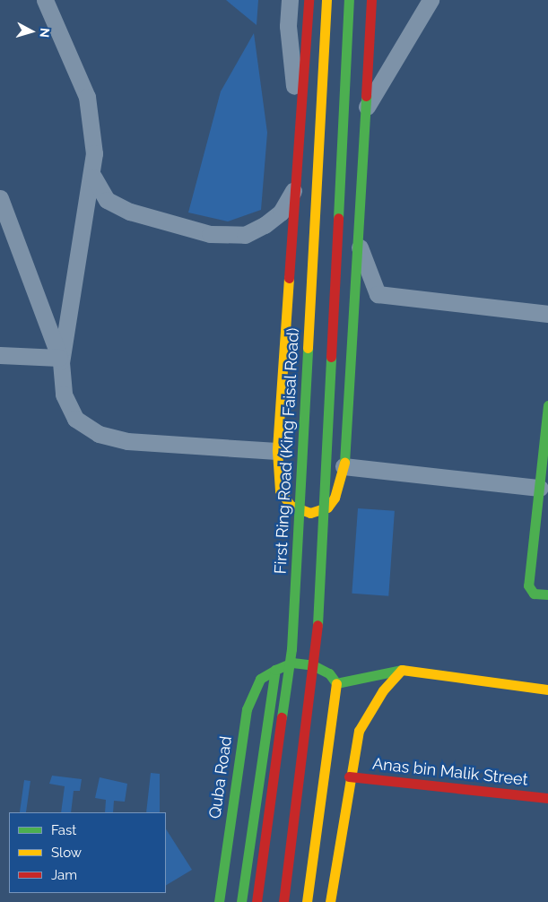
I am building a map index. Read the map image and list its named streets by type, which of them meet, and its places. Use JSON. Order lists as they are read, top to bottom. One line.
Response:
{"streets":{"main road":["First Ring Road (King Faisal Road)","Anas bin Malik Street","Quba Road"]},"legend":["Fast","Slow","Jam"],"north":"right"}
